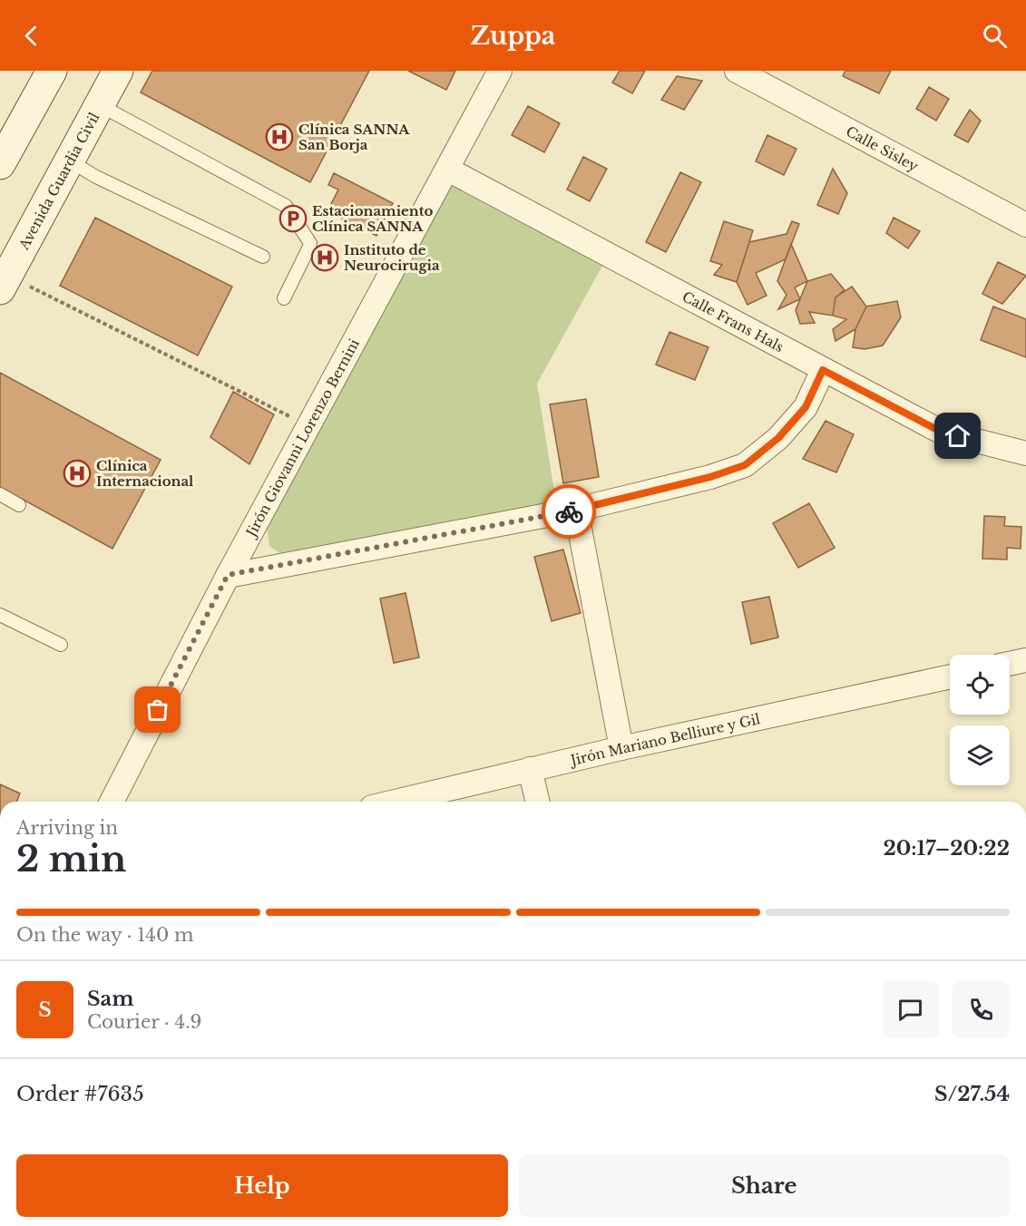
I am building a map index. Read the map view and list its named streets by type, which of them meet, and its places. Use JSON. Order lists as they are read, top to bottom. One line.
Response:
{"streets":{"main road":["Avenida Guardia Civil"],"street":["Calle Sisley","Calle Frans Hals","Jirón Giovanni Lorenzo Bernini","Jirón Mariano Belliure y Gil"]},"crossings":[["Calle Frans Hals","Jirón Giovanni Lorenzo Bernini"]],"places":{"hospital":["Clínica SANNA San Borja","Instituto de Neurocirugia","Clínica Internacional"],"parking":["Estacionamiento Clínica SANNA"]},"page":{"header":"Zuppa","heading":["2 min","Arriving in","20:17–20:22"],"panel":["Sam","Courier · 4.9","Order #7635","S/27.54"],"bar":"On the way · 140 m","round":"S","buttons":["Help","Share"]}}
